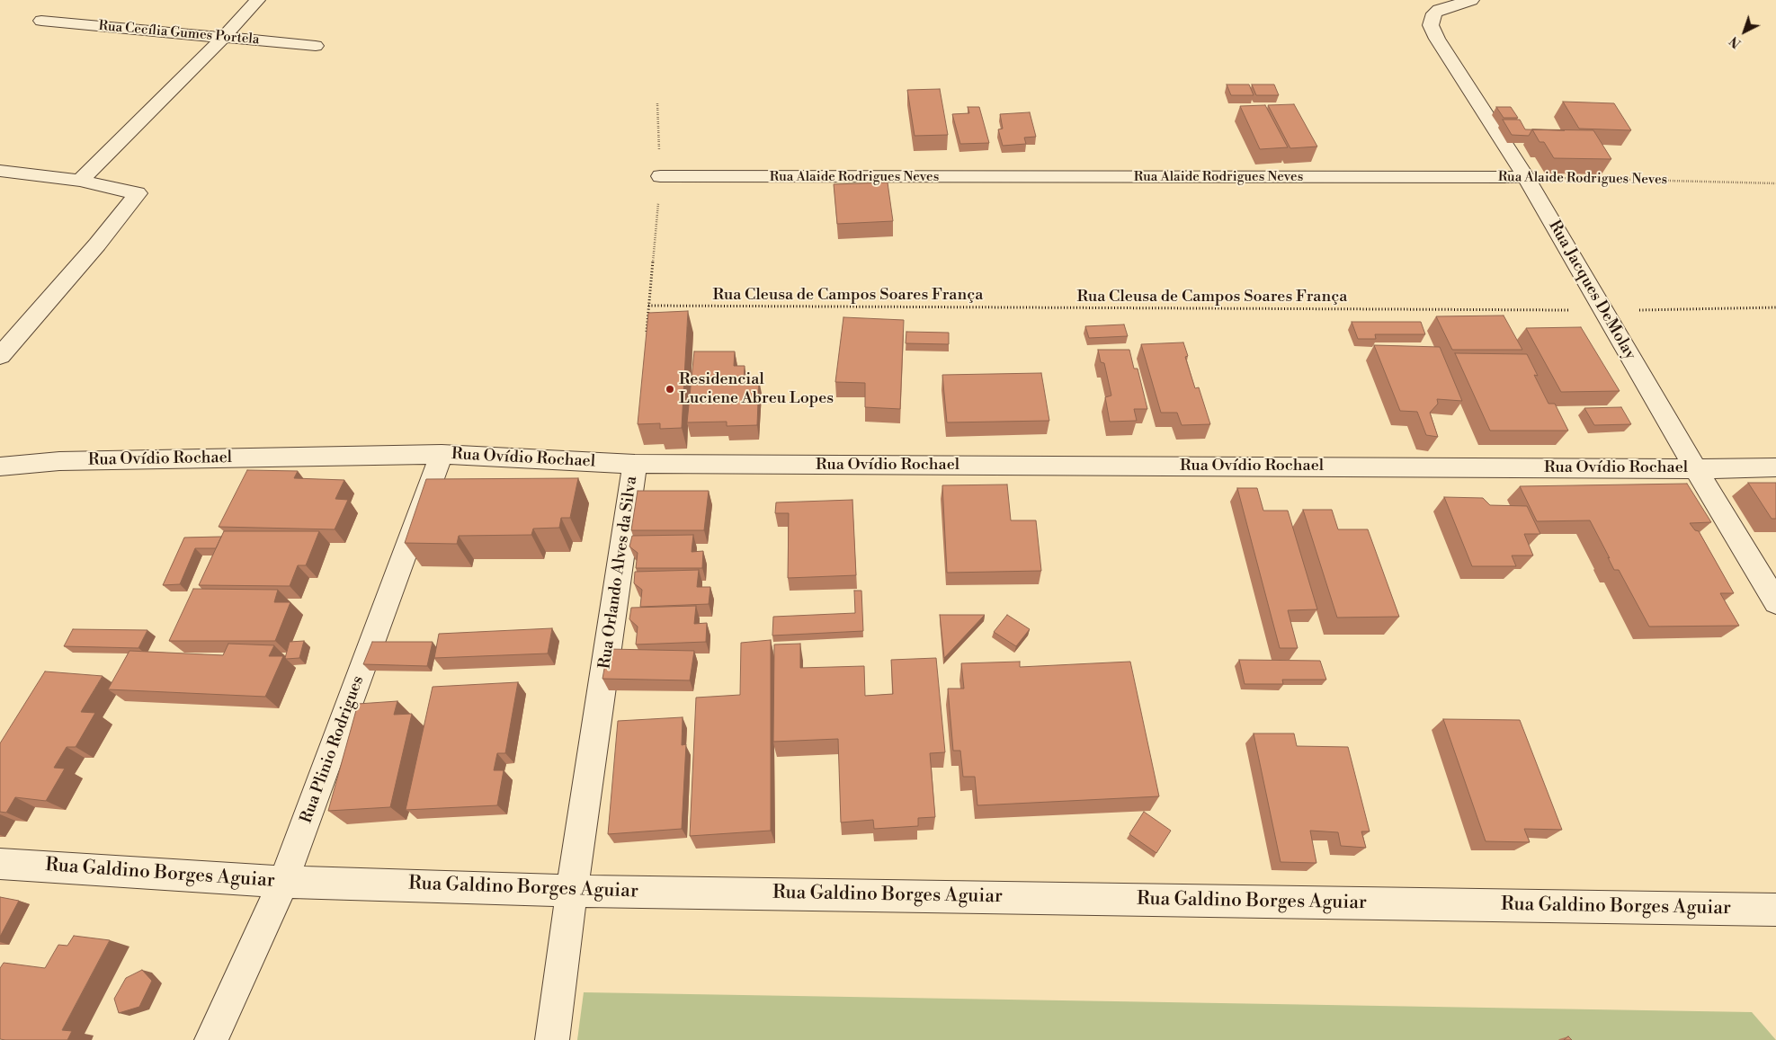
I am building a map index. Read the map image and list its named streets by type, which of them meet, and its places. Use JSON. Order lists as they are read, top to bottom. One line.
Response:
{"streets":{"street":["Rua Cecília Gumes Portela","Rua Alaide Rodrigues Neves","Rua Jacques DeMolay","Rua Ovídio Rochael","Rua Orlando Alves da Silva","Rua Plinio Rodrigues","Rua Galdino Borges Aguiar"],"path":["Rua Cleusa de Campos Soares França"]},"crossings":[["Rua Alaide Rodrigues Neves","Rua Jacques DeMolay"],["Rua Jacques DeMolay","Rua Cleusa de Campos Soares França"],["Rua Jacques DeMolay","Rua Ovídio Rochael"],["Rua Ovídio Rochael","Rua Orlando Alves da Silva"],["Rua Ovídio Rochael","Rua Plinio Rodrigues"],["Rua Orlando Alves da Silva","Rua Galdino Borges Aguiar"],["Rua Plinio Rodrigues","Rua Galdino Borges Aguiar"]],"places":["Residencial Luciene Abreu Lopes"],"north":"bottom left"}
